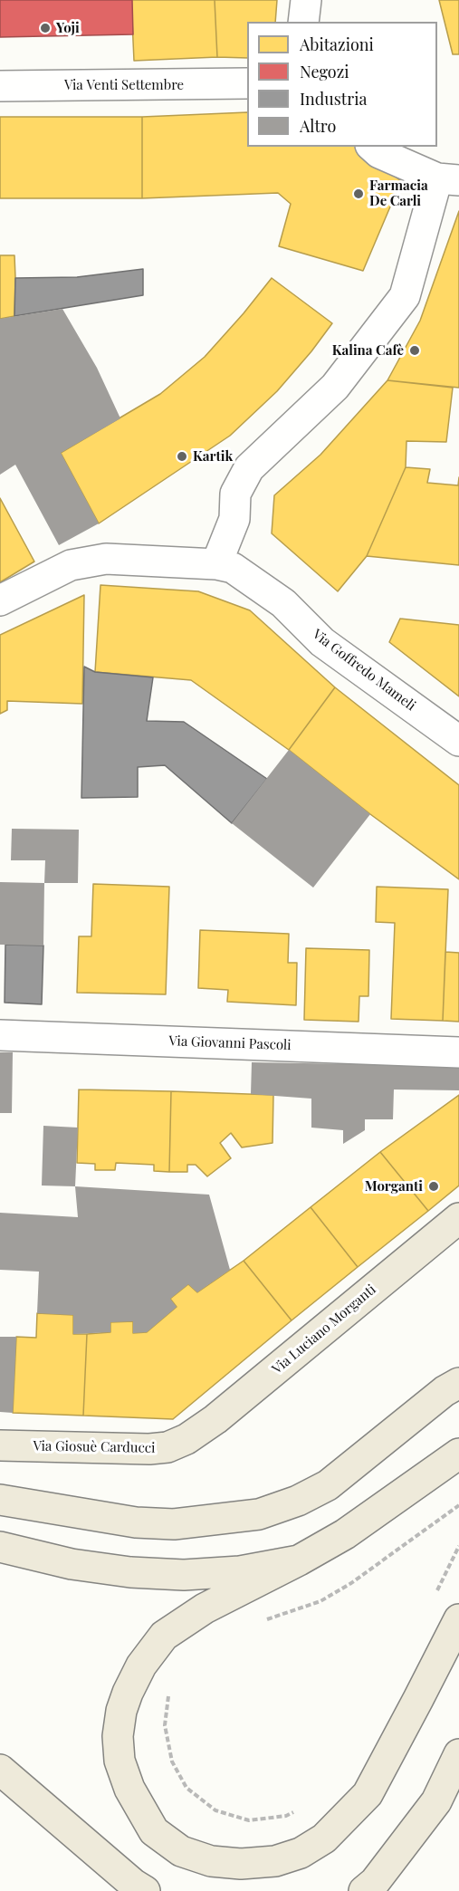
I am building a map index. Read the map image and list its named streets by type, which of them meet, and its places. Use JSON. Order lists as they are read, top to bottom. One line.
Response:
{"streets":{"main road":["Via Luciano Morganti","Via Giosuè Carducci"],"street":["Via Venti Settembre","Via Goffredo Mameli","Via Giovanni Pascoli"]},"crossings":[["Via Luciano Morganti","Via Giosuè Carducci"]],"places":["Yoji","Farmacia De Carli","Kalina Cafè","Kartik","Morganti"],"legend":["Abitazioni","Negozi","Industria","Altro"]}
